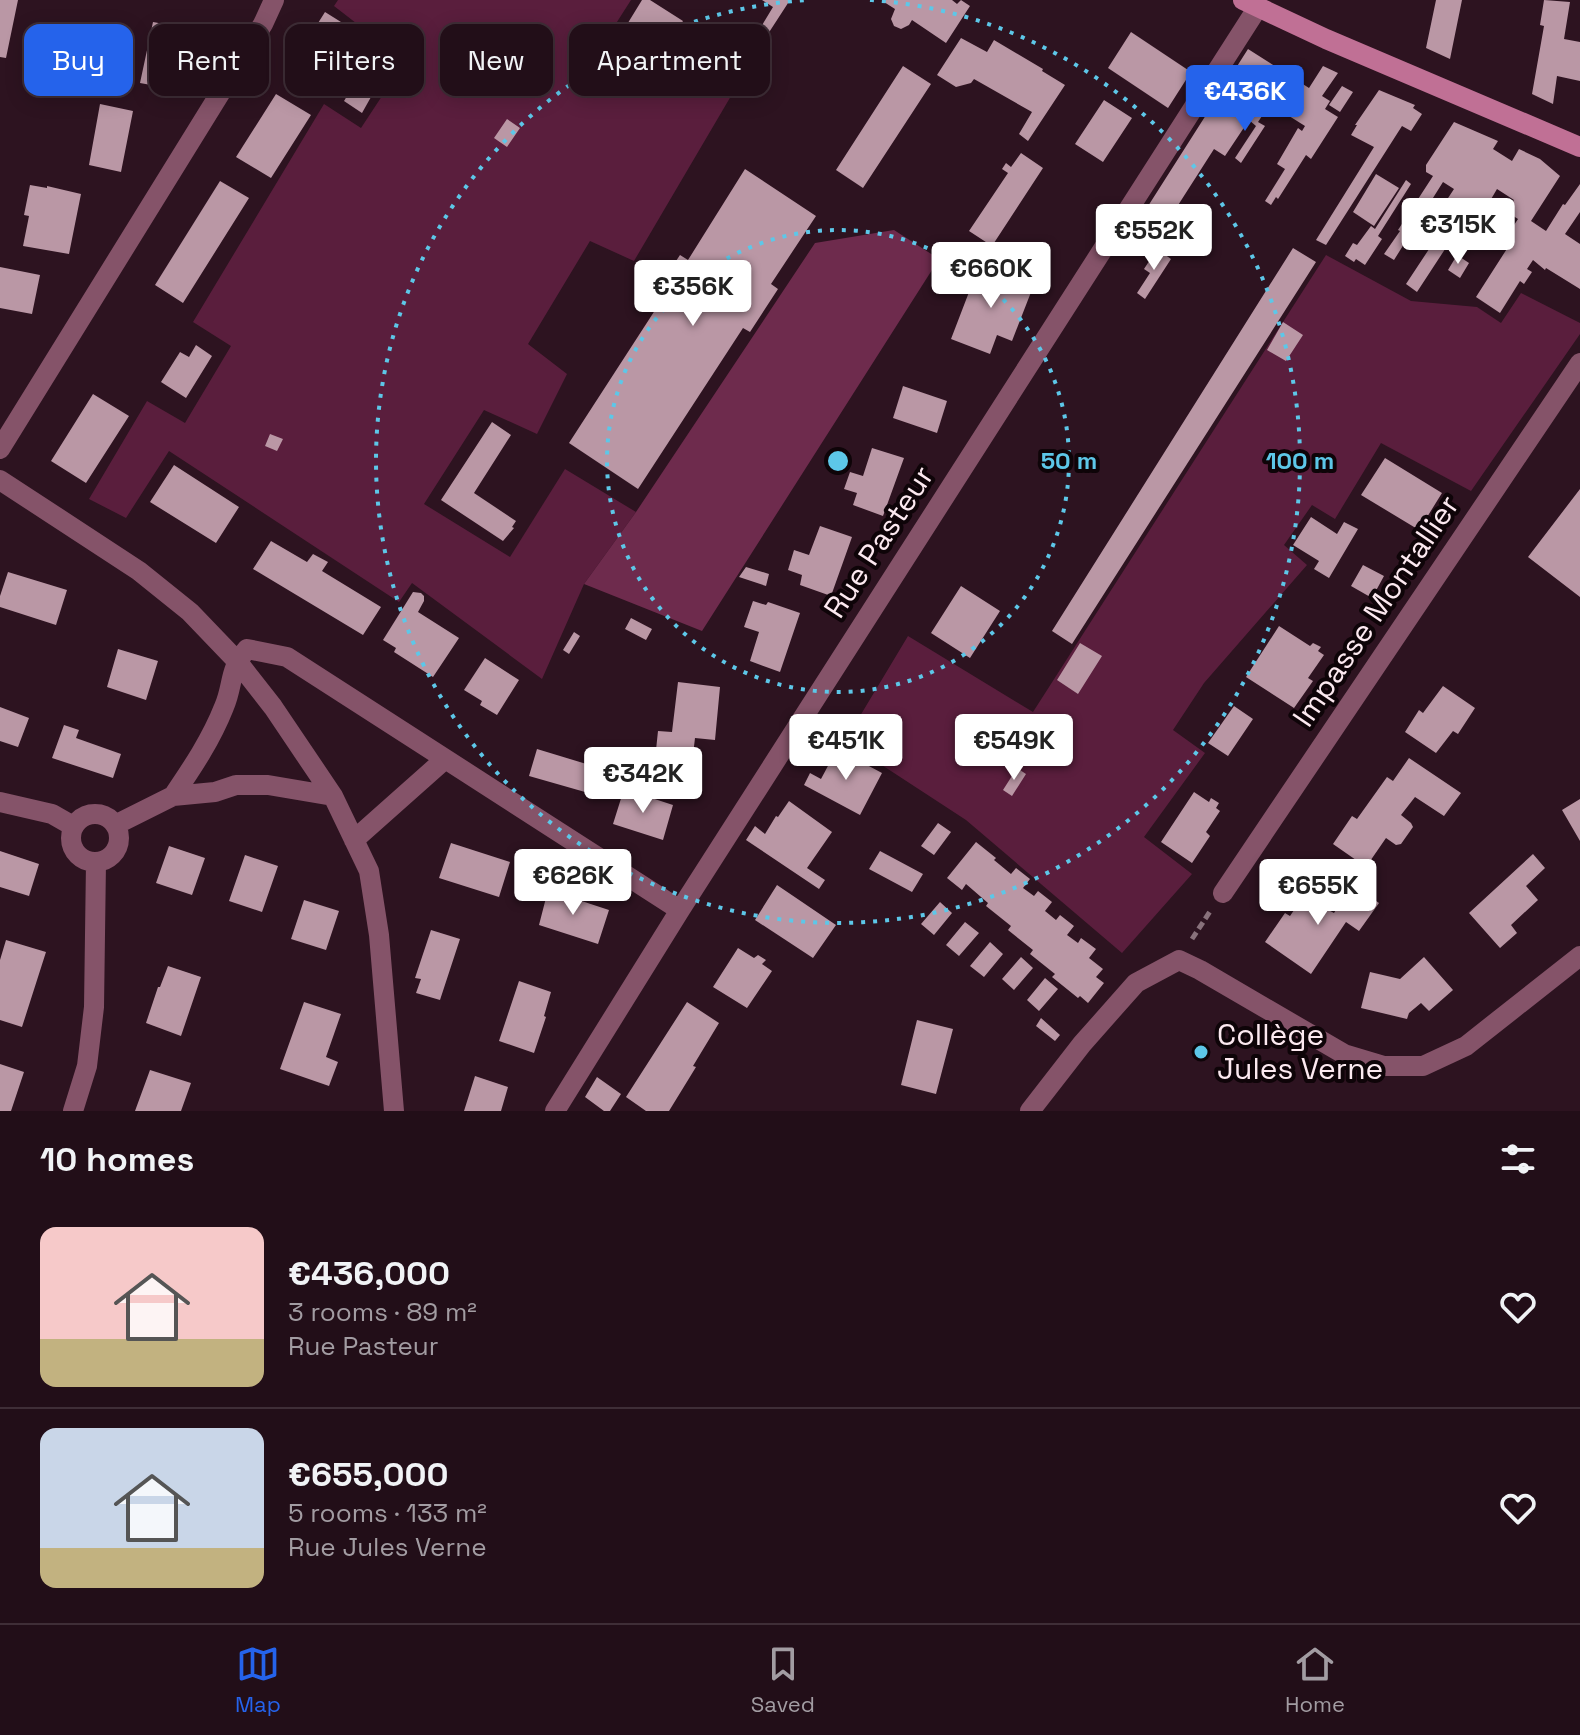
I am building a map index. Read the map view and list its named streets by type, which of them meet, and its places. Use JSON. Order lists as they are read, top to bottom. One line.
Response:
{"streets":{"street":["Rue Pasteur","Impasse Montallier"]},"places":["Collège Jules Verne"],"page":{"chip":["Buy","Rent","Filters","New","Apartment"],"price":["€436K","€315K","€552K","€660K","€356K","€451K","€549K","€342K","€626K","€655K"],"heading":"10 homes","list":[{"name":"€436,000","note":"3 rooms · 89 m² · Rue Pasteur"},{"name":"€655,000","note":"5 rooms · 133 m² · Rue Jules Verne"}],"tabs":["Map","Saved","Home"]},"rings":["50 m","100 m"]}
